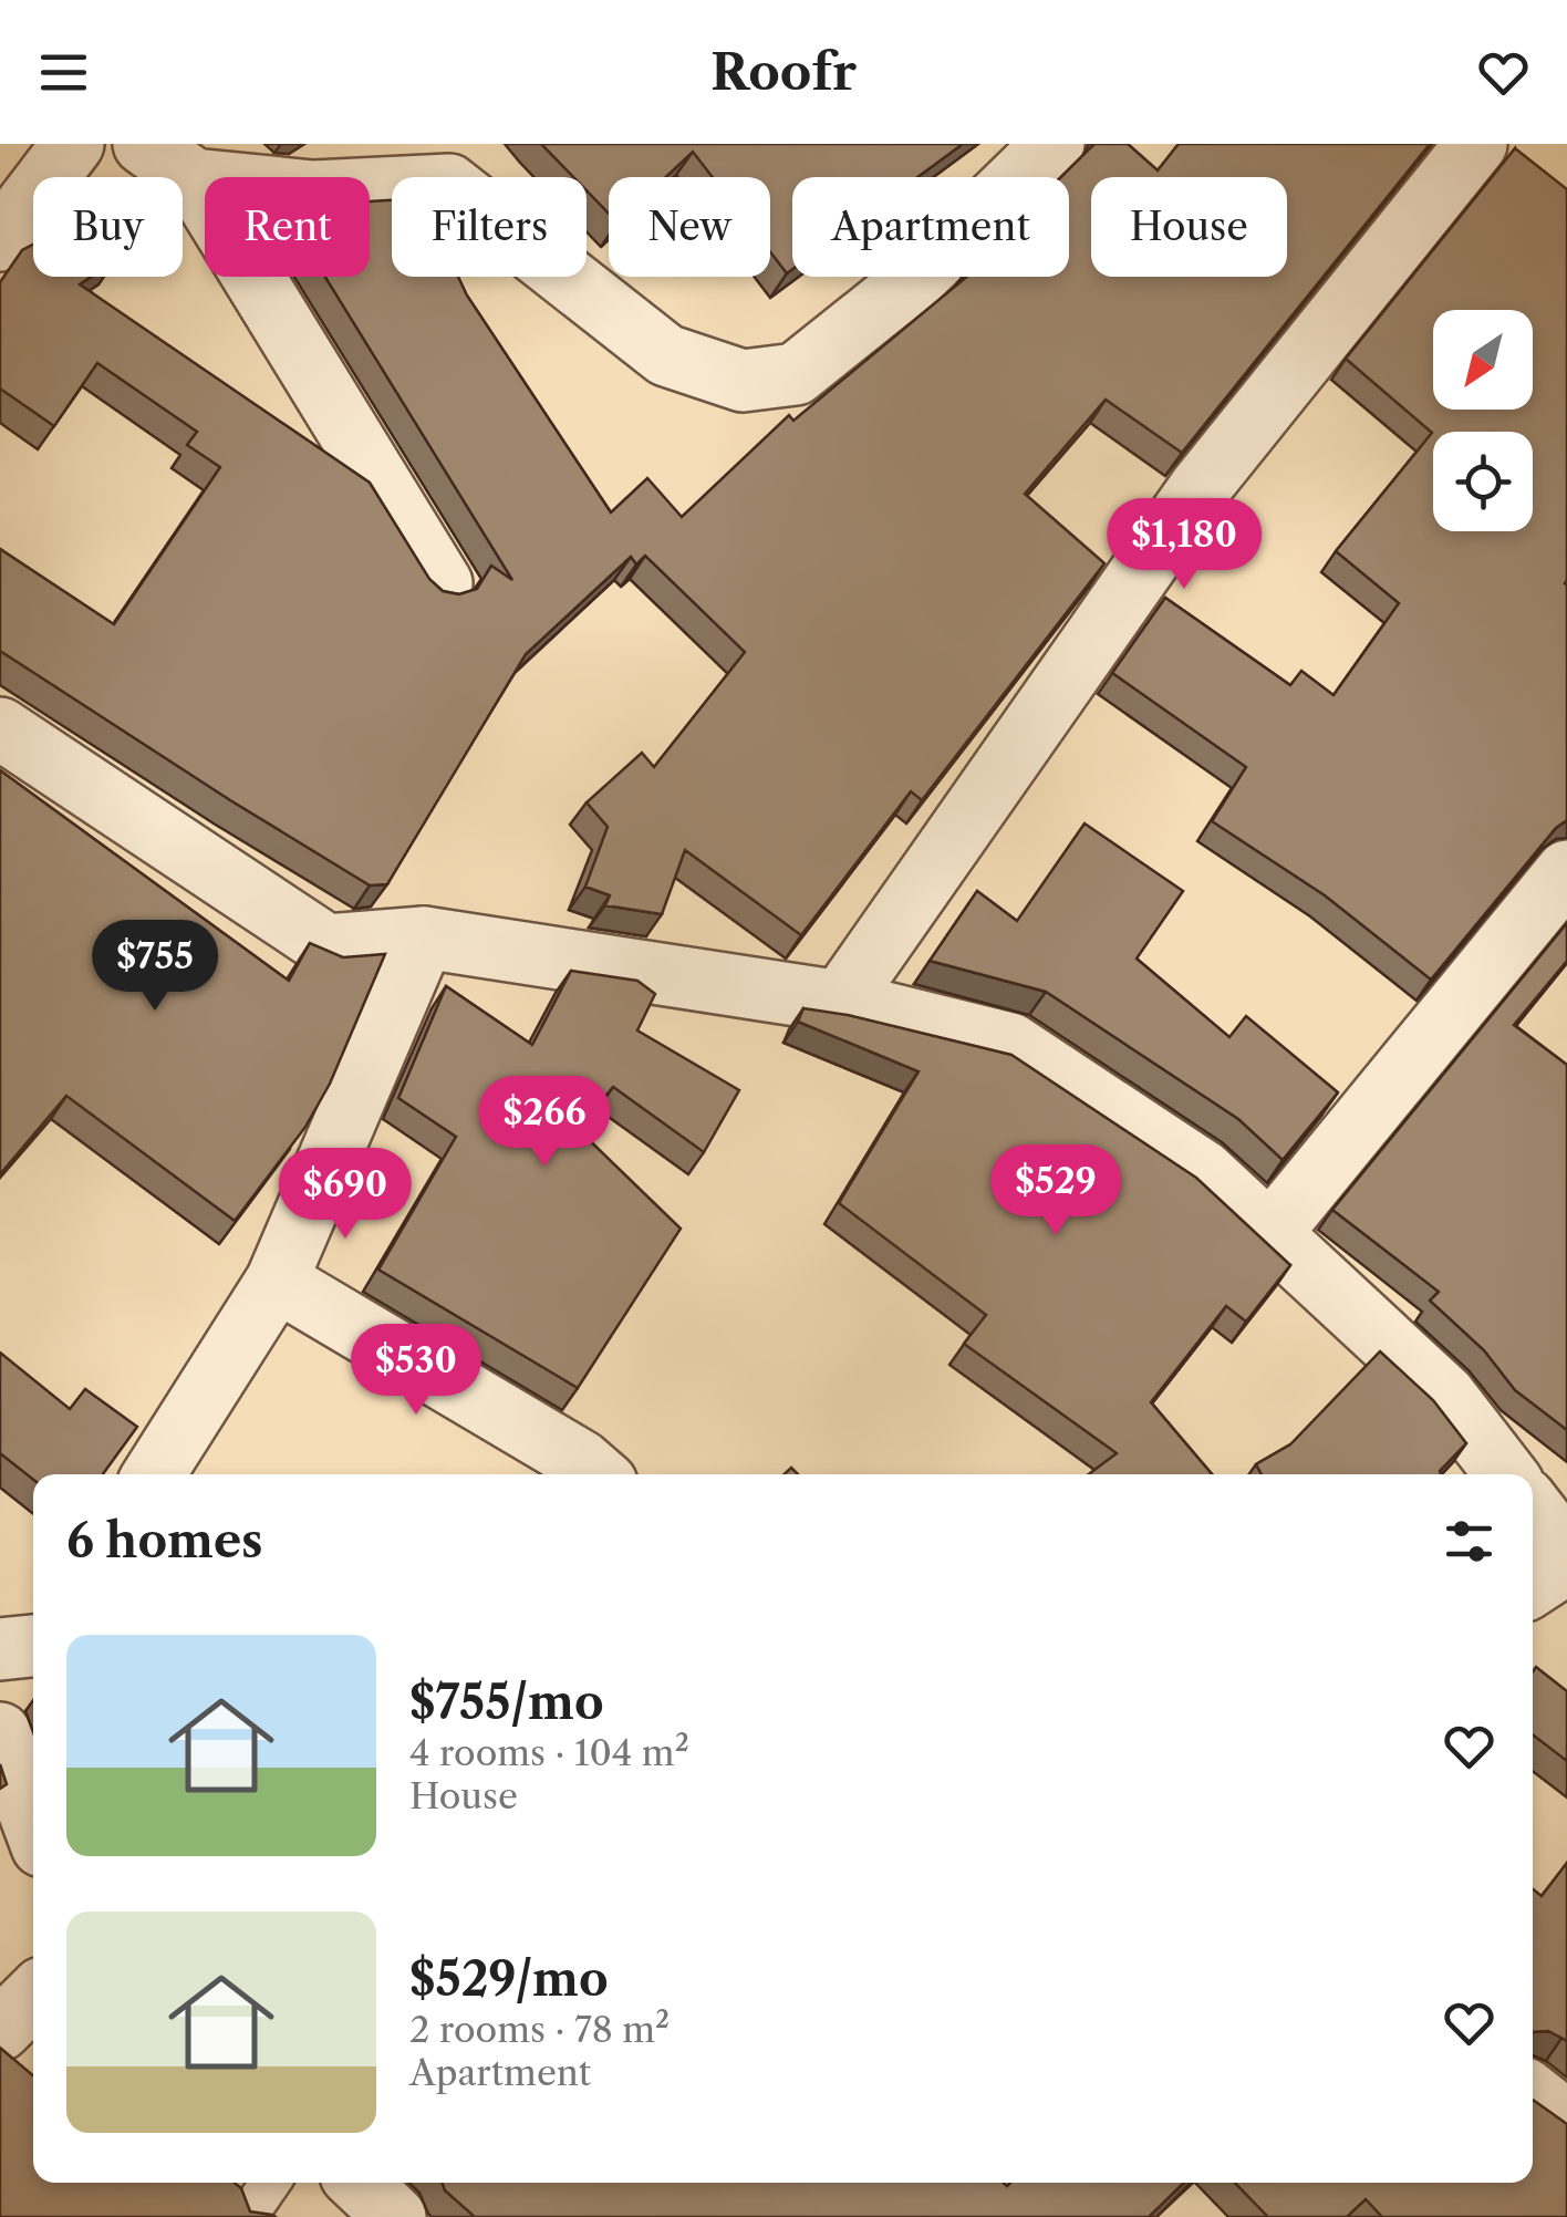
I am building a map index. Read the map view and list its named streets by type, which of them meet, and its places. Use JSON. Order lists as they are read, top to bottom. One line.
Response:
{"north":"bottom left","page":{"header":"Roofr","chip":["Buy","Rent","Filters","New","Apartment","House"],"price":["$1,180","$755","$266","$529","$690","$530"],"heading":"6 homes","list":[{"name":"$755/mo","note":"4 rooms · 104 m² · House"},{"name":"$529/mo","note":"2 rooms · 78 m² · Apartment"}]}}
